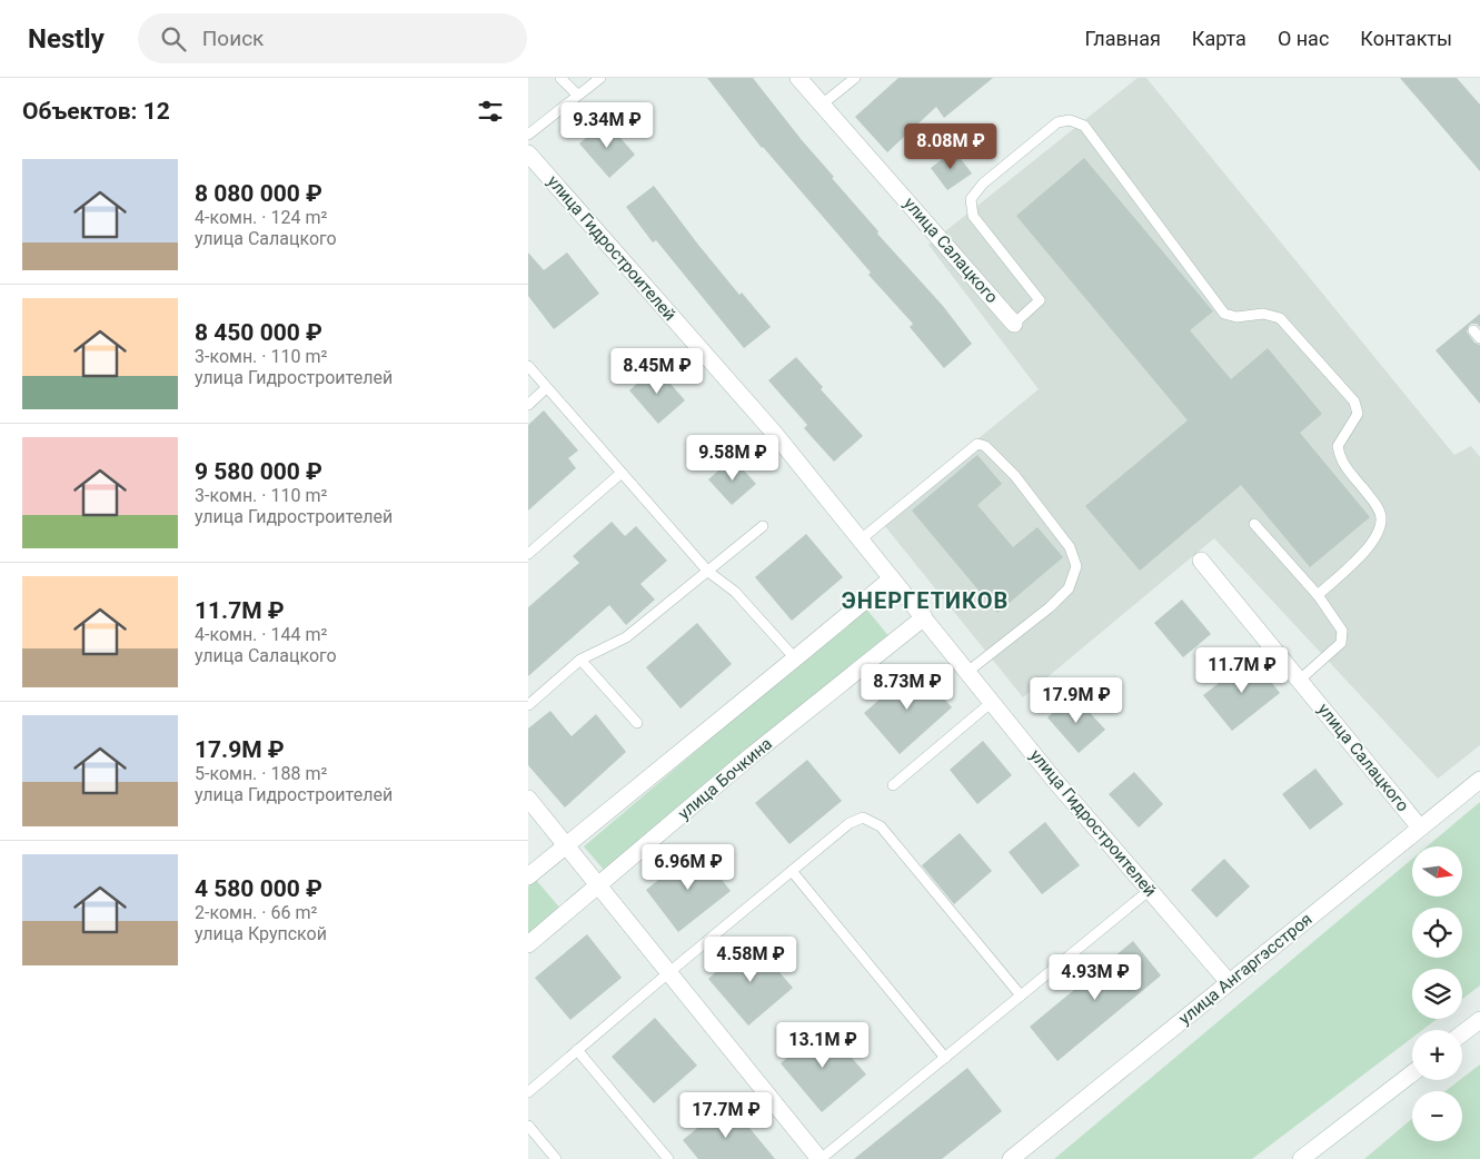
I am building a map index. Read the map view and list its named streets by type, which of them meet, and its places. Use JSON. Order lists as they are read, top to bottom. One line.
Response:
{"streets":{"street":["улица Гидростроителей","улица Салацкого","улица Бочкина","улица Ангаргэсстроя"]},"crossings":[["улица Гидростроителей","улица Бочкина"],["улица Гидростроителей","улица Ангаргэсстроя"],["улица Салацкого","улица Ангаргэсстроя"]],"districts":["ЭНЕРГЕТИКОВ"],"north":"right","page":{"header":"Nestly","search":"Поиск","nav":["Главная","Карта","О нас","Контакты"],"heading":"Объектов: 12","price":["9.34M ₽","8.08M ₽","8.45M ₽","9.58M ₽","11.7M ₽","8.73M ₽","17.9M ₽","6.96M ₽","4.58M ₽","4.93M ₽","13.1M ₽","17.7M ₽"],"list":[{"name":"8 080 000 ₽","note":"4-комн. · 124 m² · улица Салацкого"},{"name":"8 450 000 ₽","note":"3-комн. · 110 m² · улица Гидростроителей"},{"name":"9 580 000 ₽","note":"3-комн. · 110 m² · улица Гидростроителей"},{"name":"11.7M ₽","note":"4-комн. · 144 m² · улица Салацкого"},{"name":"17.9M ₽","note":"5-комн. · 188 m² · улица Гидростроителей"},{"name":"4 580 000 ₽","note":"2-комн. · 66 m² · улица Крупской"}],"map_buttons":["+","−"]}}
